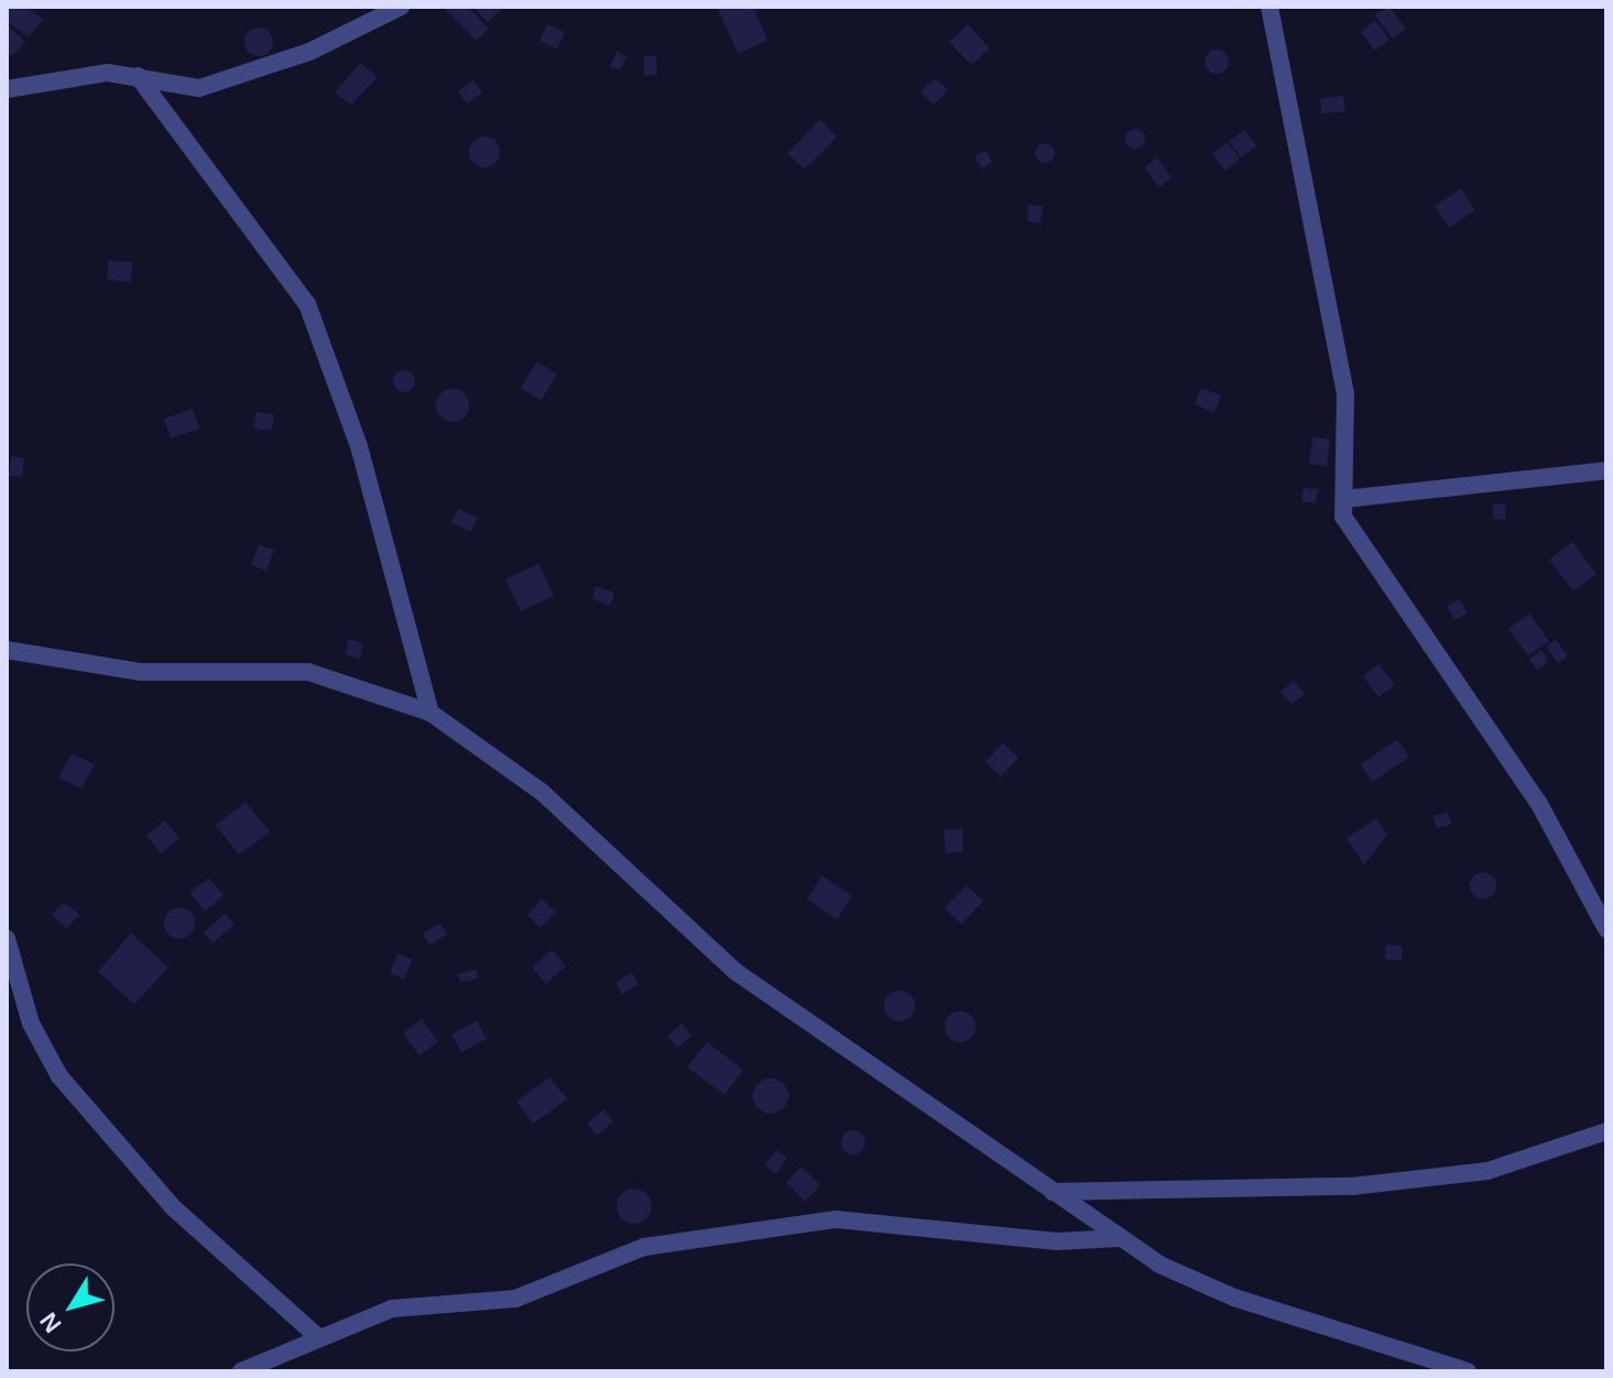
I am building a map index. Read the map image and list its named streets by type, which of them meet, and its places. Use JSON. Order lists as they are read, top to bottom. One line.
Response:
{"north":"bottom left"}
